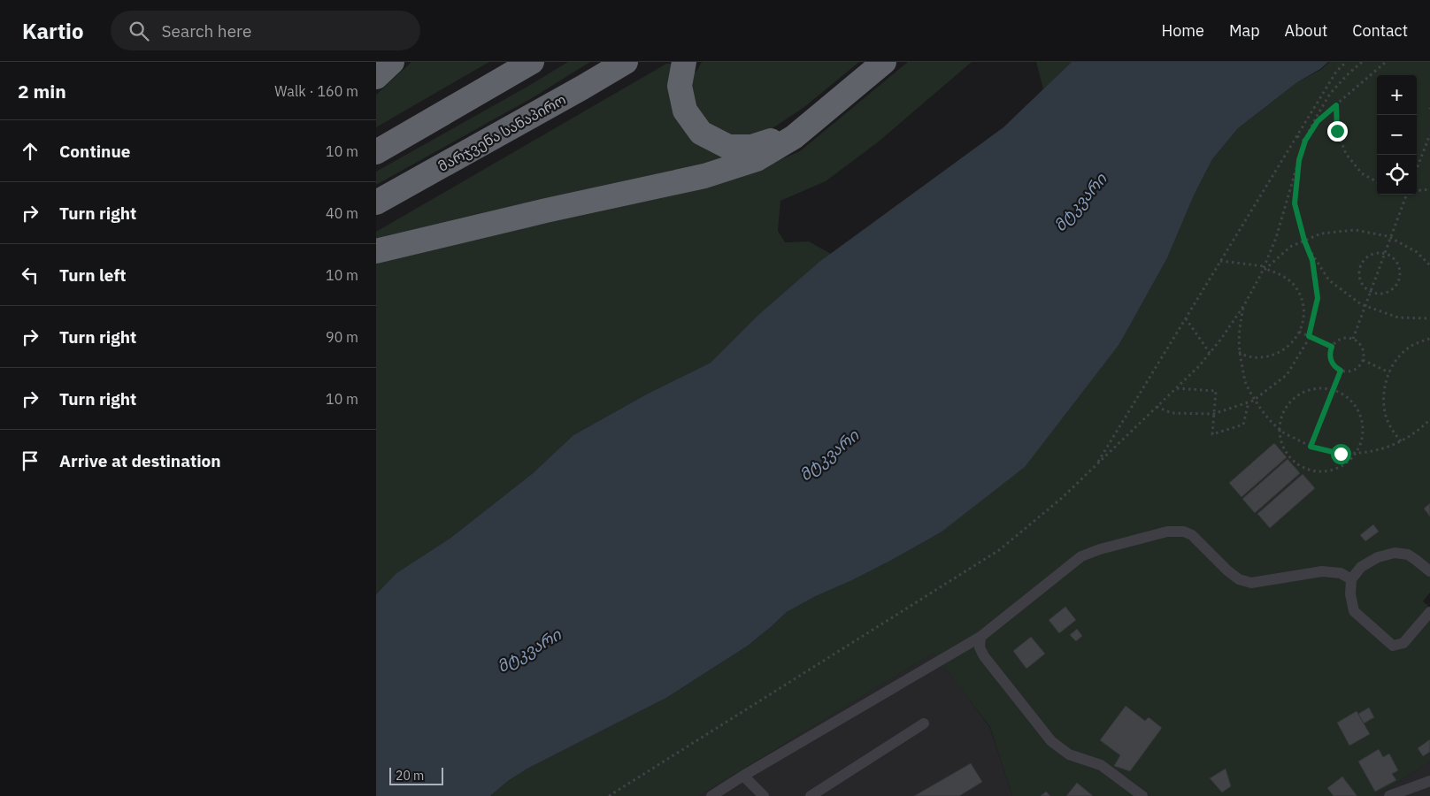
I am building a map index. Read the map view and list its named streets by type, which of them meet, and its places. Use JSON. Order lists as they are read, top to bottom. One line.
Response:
{"streets":{"highway":["მარჯვენა სანაპირო"]},"water":["მტკვარი"],"scale_bar":"20 m","page":{"header":"Kartio","search":"Search here","nav":["Home","Map","About","Contact"],"heading":["2 min","Walk · 160 m"],"map_buttons":["+","−"],"list":[["Continue","10 m"],["Turn right","40 m"],["Turn left","10 m"],["Turn right","90 m"],["Turn right","10 m"],"Arrive at destination"],"scale":"20 m"}}
